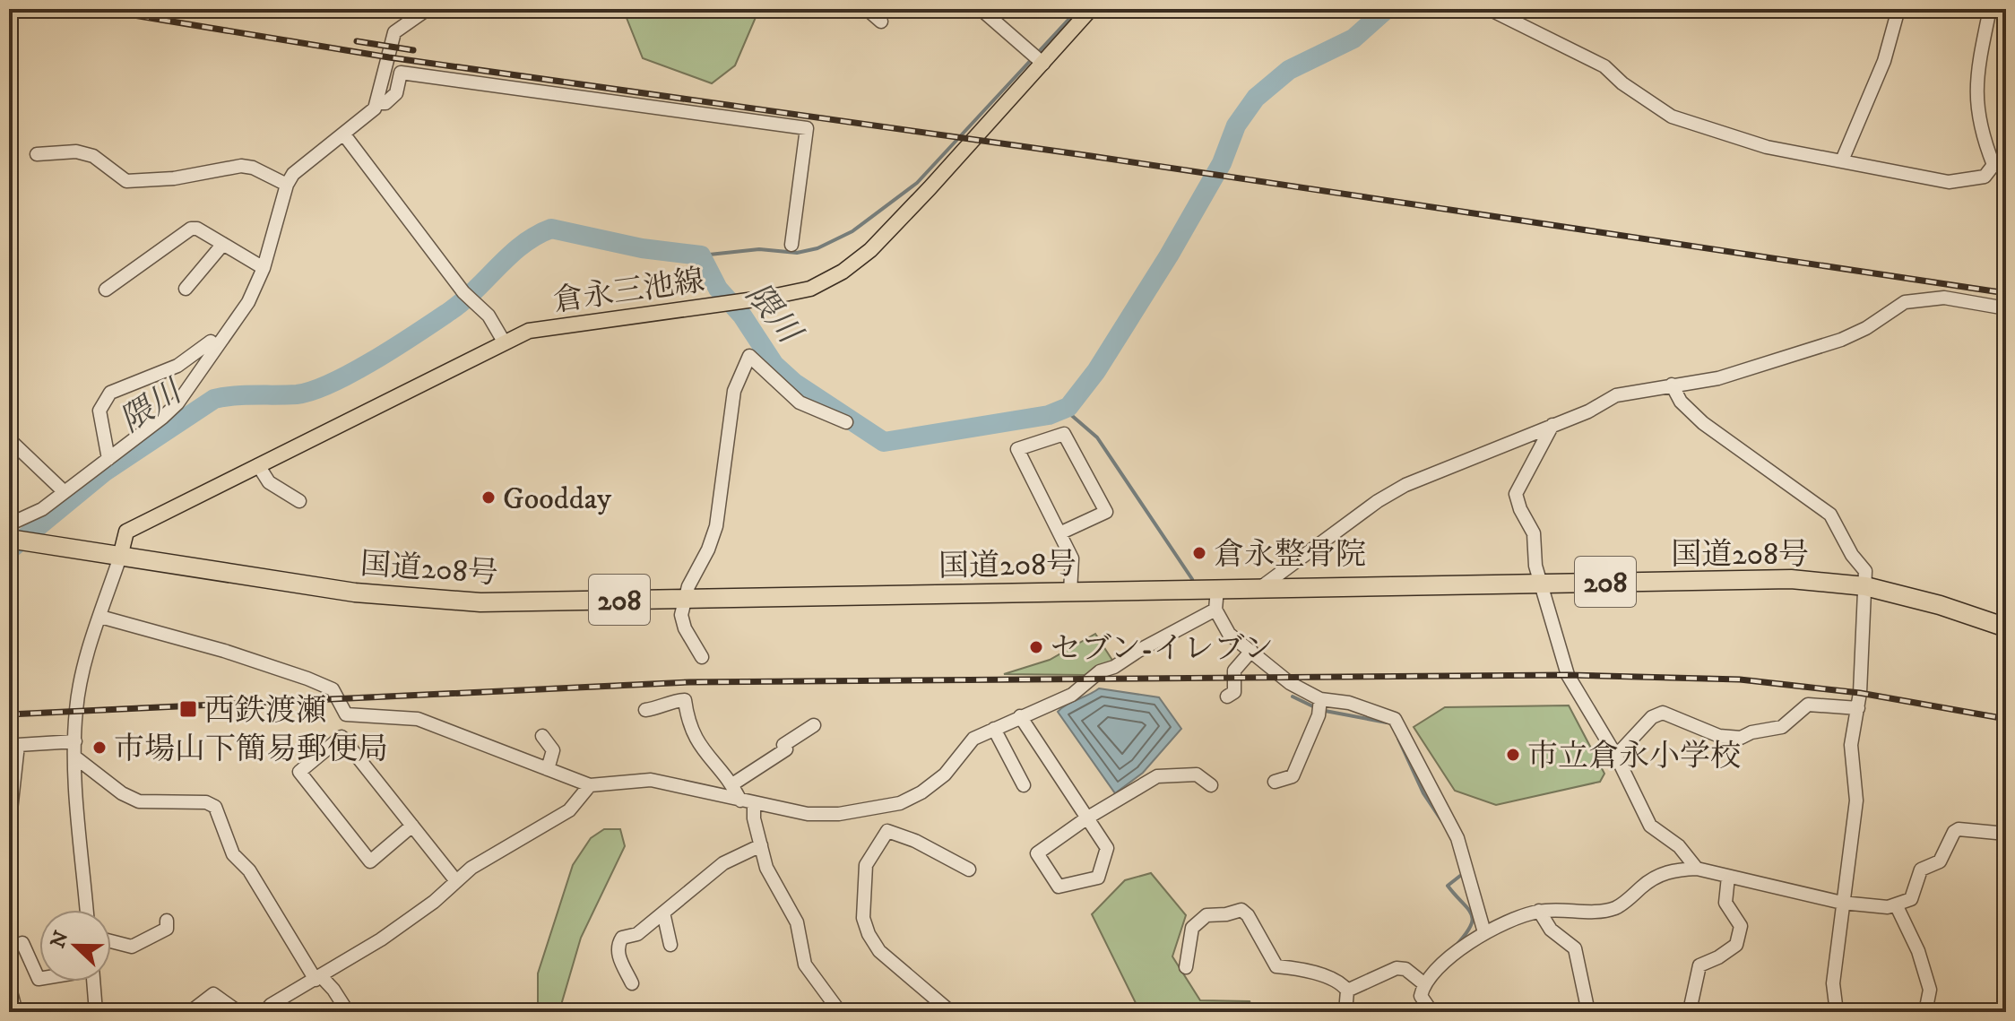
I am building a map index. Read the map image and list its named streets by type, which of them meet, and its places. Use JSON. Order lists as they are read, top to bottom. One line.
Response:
{"streets":{"highway":["国道208号","208"],"main road":["倉永三池線"]},"crossings":[["倉永三池線","国道208号"]],"water":["隈川"],"places":{"other":["Goodday","倉永整骨院","セブン-イレブン","市場山下簡易郵便局","市立倉永小学校"],"transit":["西鉄渡瀬"]},"north":"left"}
